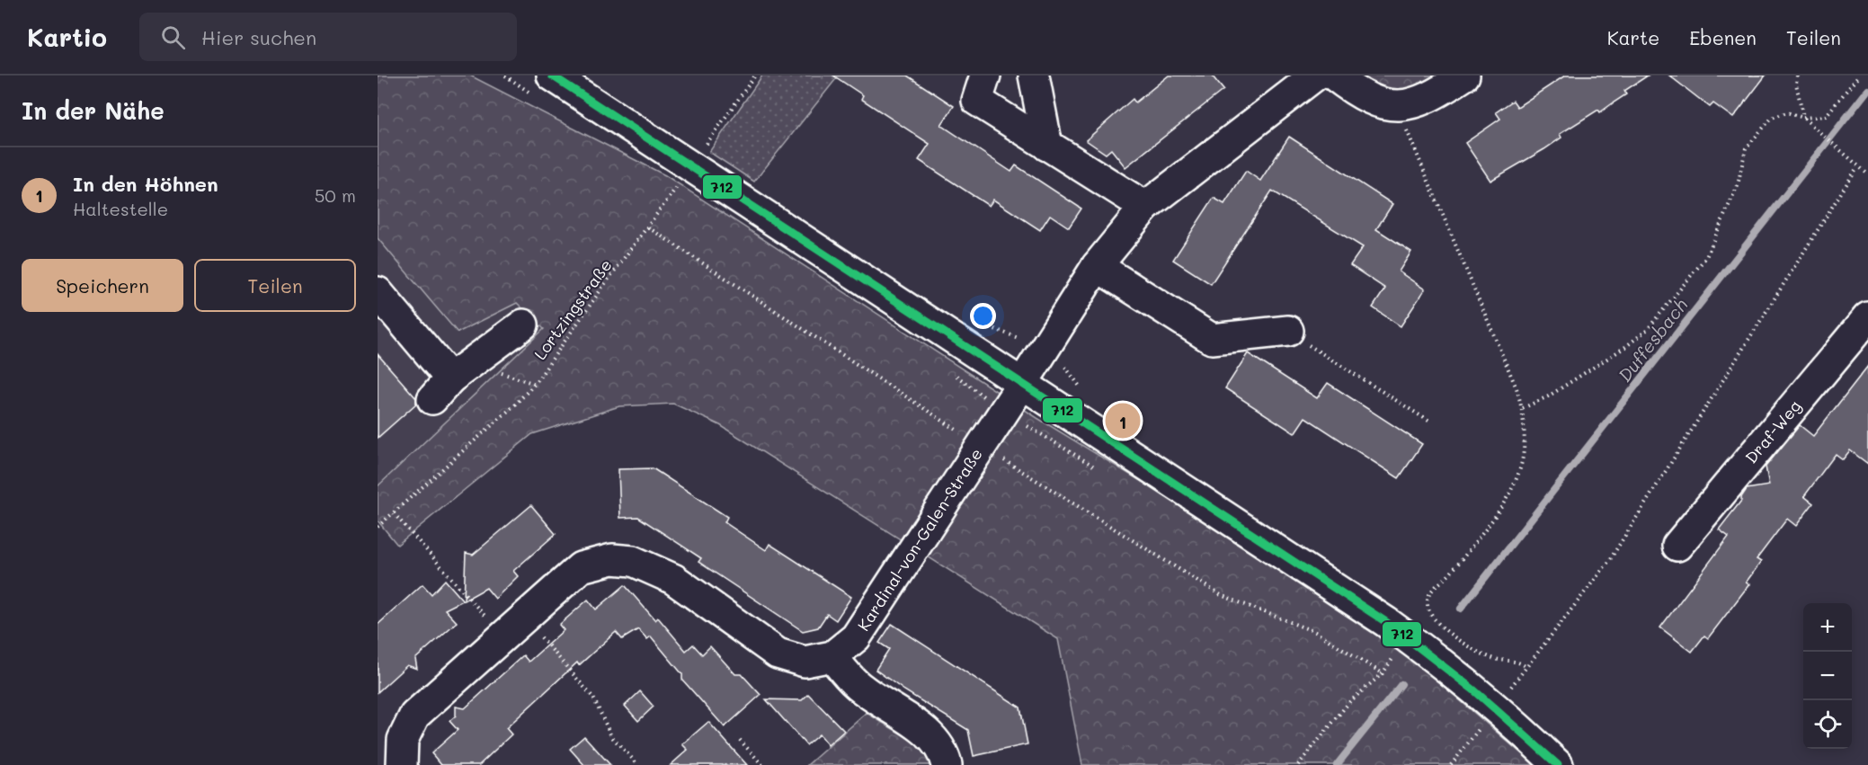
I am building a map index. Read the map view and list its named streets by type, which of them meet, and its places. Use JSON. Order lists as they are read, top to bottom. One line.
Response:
{"streets":{"street":["Draf-Weg","Kardinal-von-Galen-Straße"],"path":["Lortzingstraße"]},"water":["Duffesbach"],"lines":["transit line 712"],"page":{"header":"Kartio","search":"Hier suchen","nav":["Karte","Ebenen","Teilen"],"heading":"In der Nähe","list":[{"mark":"1","name":"In den Höhnen","note":"Haltestelle","value":"50 m"}],"buttons":["Speichern","Teilen"],"pins":"1","map_buttons":["+","−"]}}
